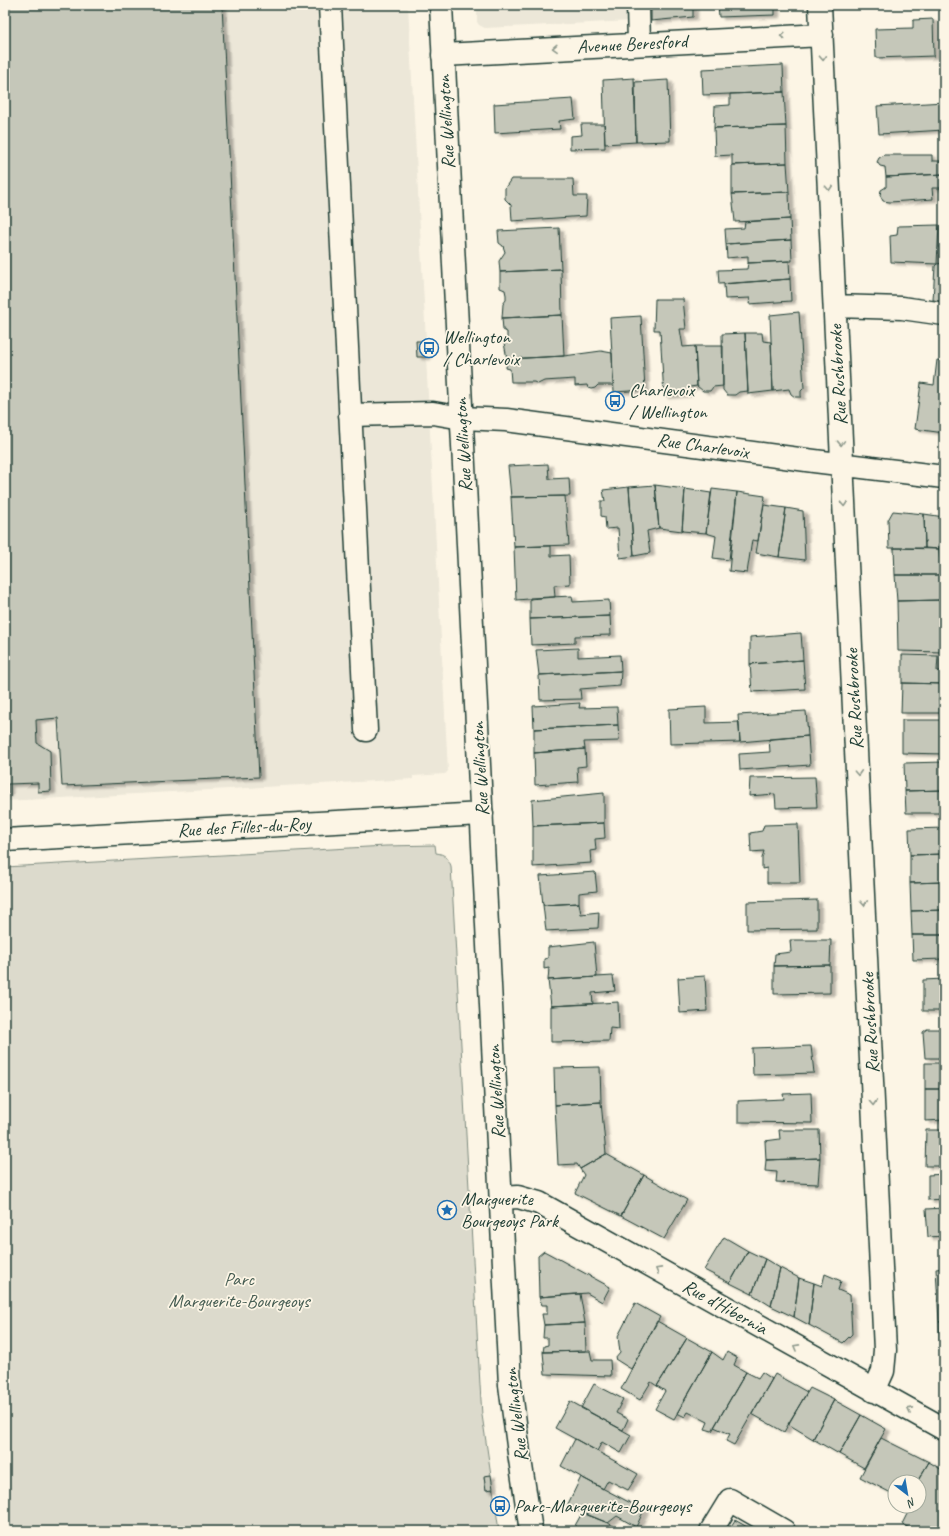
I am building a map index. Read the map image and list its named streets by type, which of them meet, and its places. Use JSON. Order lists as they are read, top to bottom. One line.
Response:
{"streets":{"street":["Avenue Beresford","Rue Wellington","Rue Rushbrooke","Rue Charlevoix","Rue des Filles-du-Roy","Rue d'Hibernia"]},"crossings":[["Avenue Beresford","Rue Wellington"],["Avenue Beresford","Rue Rushbrooke"],["Rue Wellington","Rue Charlevoix"],["Rue Wellington","Rue des Filles-du-Roy"],["Rue Wellington","Rue d'Hibernia"],["Rue Rushbrooke","Rue Charlevoix"],["Rue Rushbrooke","Rue d'Hibernia"]],"one_way":["Avenue Beresford","Rue Rushbrooke","Rue d'Hibernia"],"parks":["Parc Marguerite-Bourgeoys"],"places":{"bus stop":["Wellington / Charlevoix","Charlevoix / Wellington","Parc-Marguerite-Bourgeoys"],"place":["Marguerite Bourgeoys Park"]},"north":"bottom right"}
